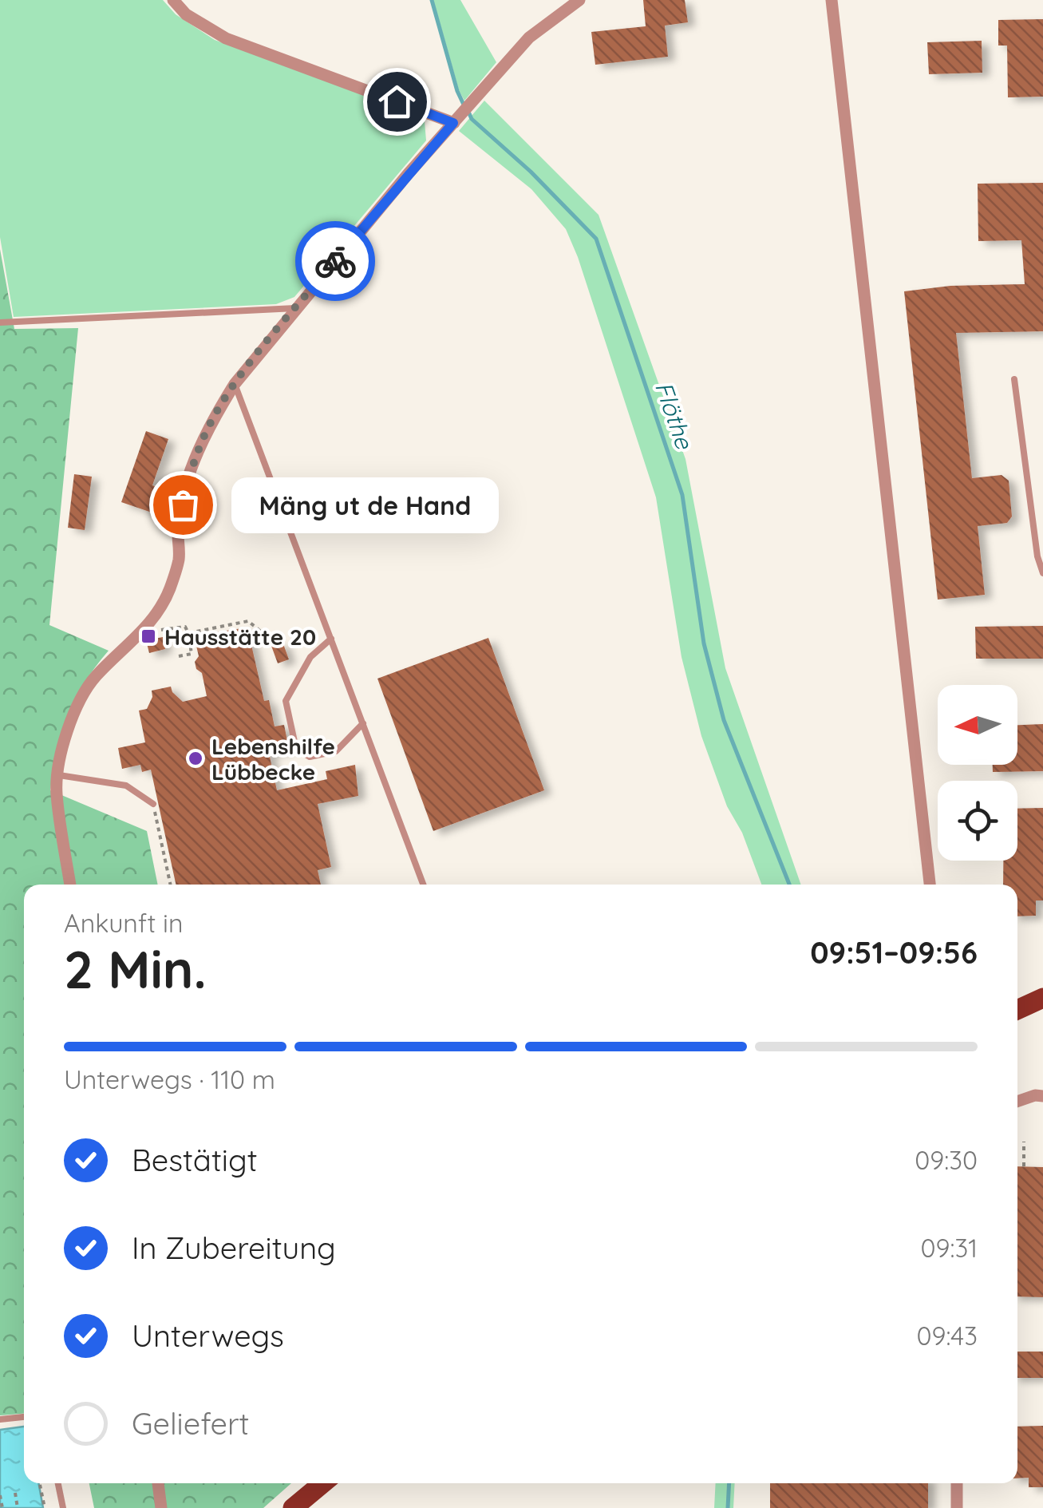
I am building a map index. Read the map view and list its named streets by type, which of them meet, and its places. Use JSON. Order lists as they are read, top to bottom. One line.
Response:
{"water":["Flöthe"],"places":{"other":["Mäng ut de Hand","Lebenshilfe Lübbecke"],"transit":["Hausstätte 20"]},"north":"left","page":{"bubble":"Mäng ut de Hand","heading":["2 Min.","Ankunft in","09:51–09:56"],"bar":"Unterwegs · 110 m","list":[["Bestätigt","09:30"],["In Zubereitung","09:31"],["Unterwegs","09:43"],"Geliefert"]}}
